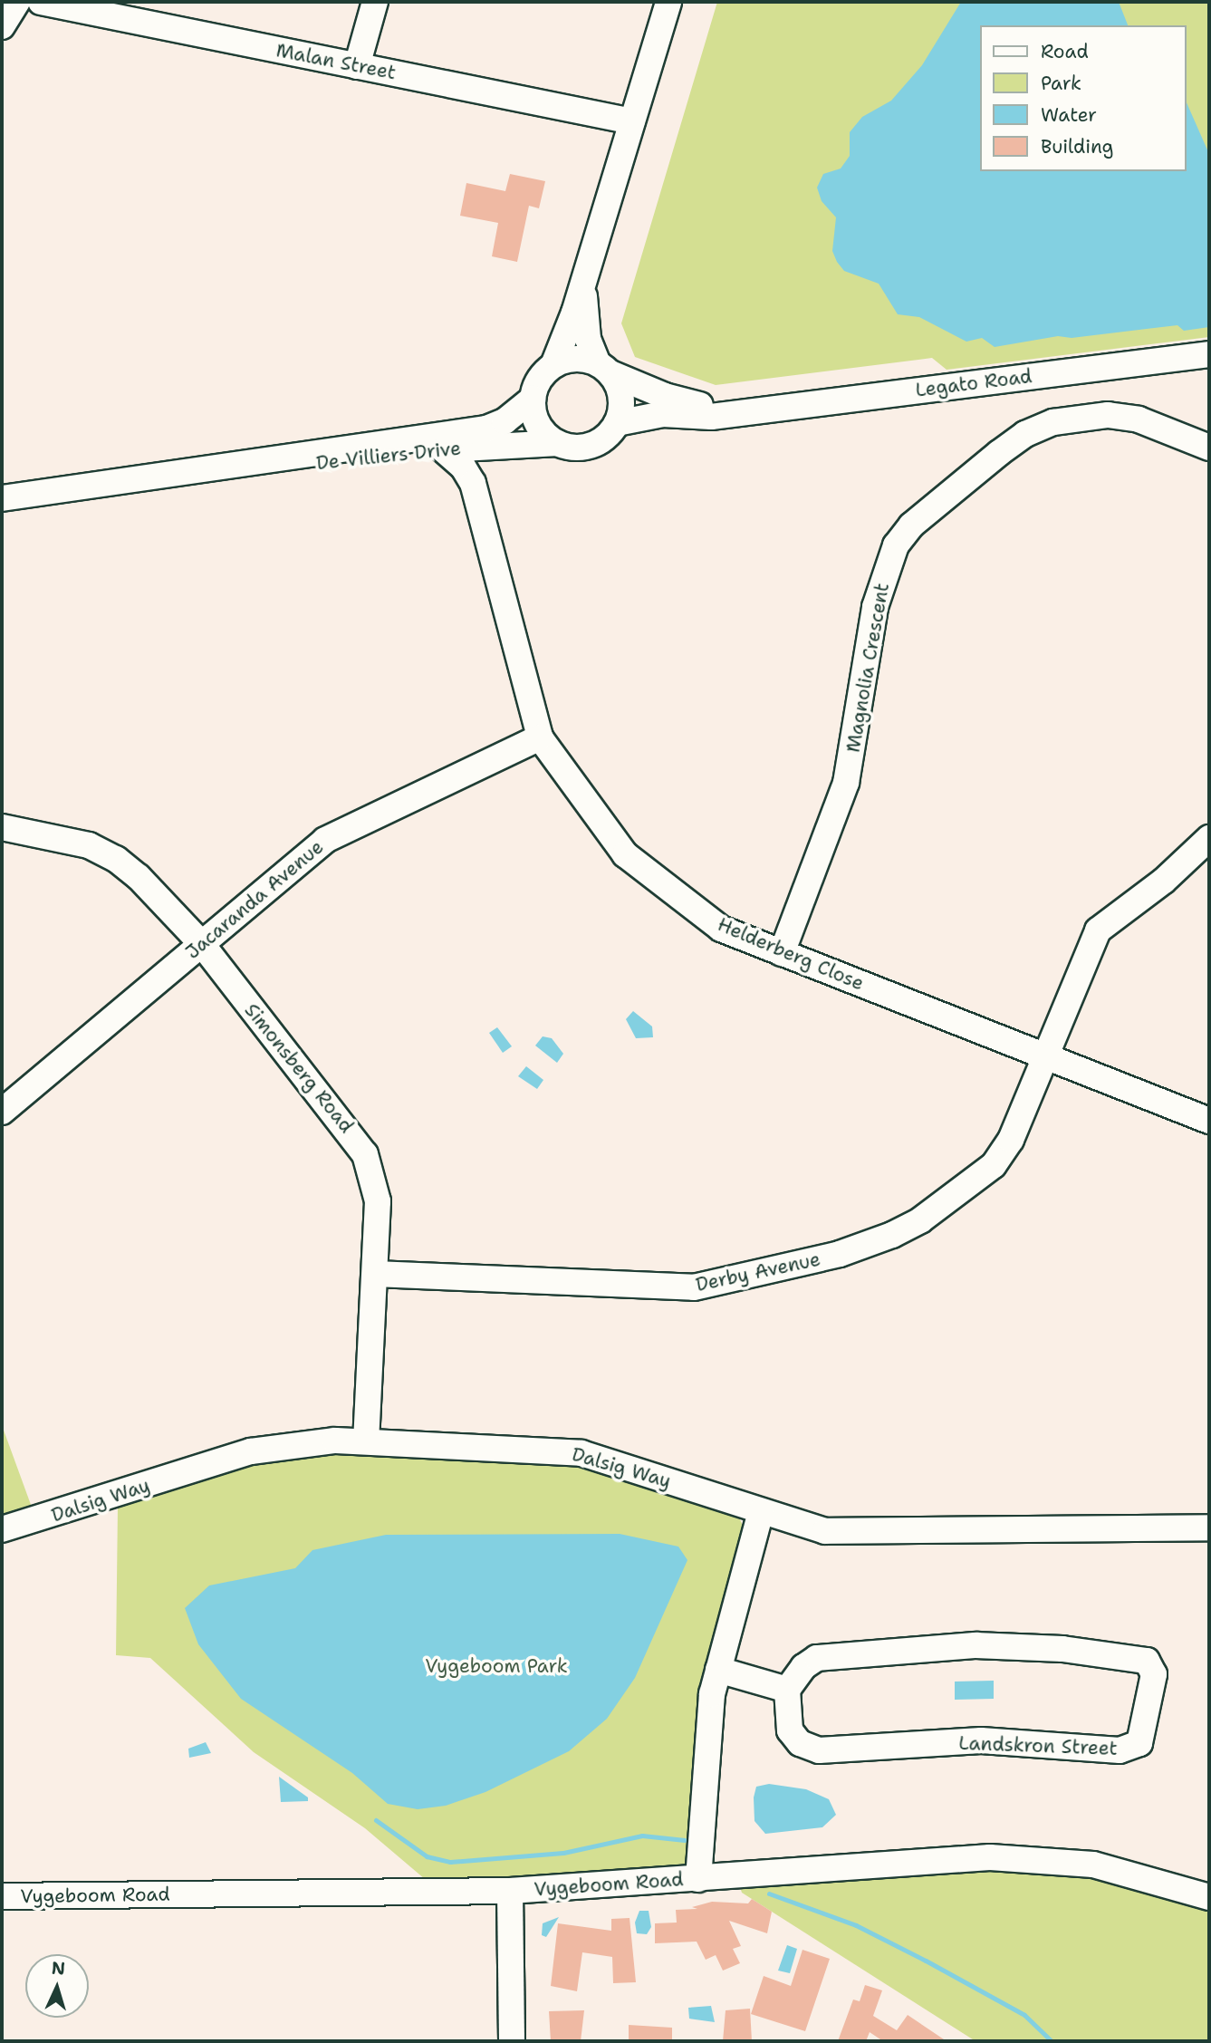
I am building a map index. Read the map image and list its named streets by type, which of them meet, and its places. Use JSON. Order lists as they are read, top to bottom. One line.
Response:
{"streets":{"street":["Malan Street","Legato Road","De Villiers Drive","Magnolia Crescent","Jacaranda Avenue","Helderberg Close","Simonsberg Road","Derby Avenue","Dalsig Way","Landskron Street","Vygeboom Road"]},"crossings":[["Legato Road","De Villiers Drive"],["De Villiers Drive","Helderberg Close"],["Magnolia Crescent","Helderberg Close"],["Jacaranda Avenue","Helderberg Close"],["Jacaranda Avenue","Simonsberg Road"],["Helderberg Close","Derby Avenue"],["Simonsberg Road","Derby Avenue"],["Simonsberg Road","Dalsig Way"]],"parks":["Vygeboom Park"],"legend":["Road","Park","Water","Building"],"north":"top"}
